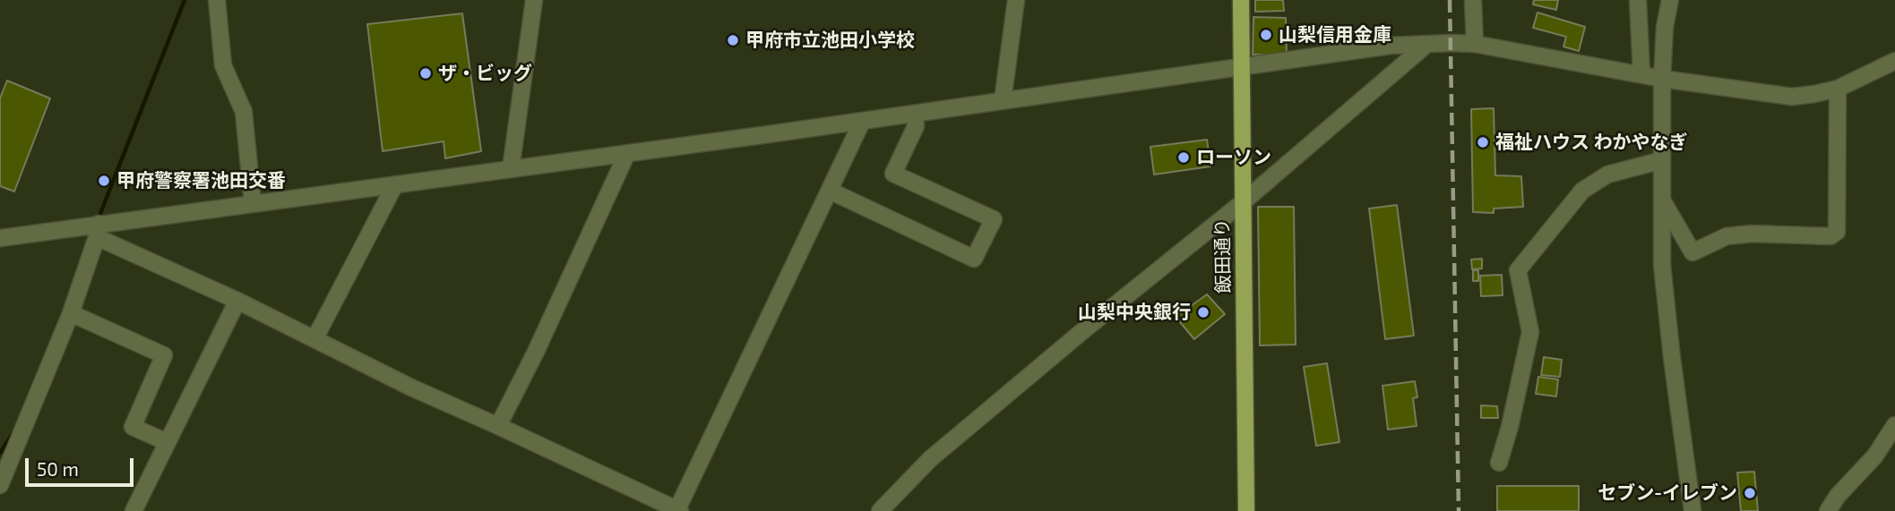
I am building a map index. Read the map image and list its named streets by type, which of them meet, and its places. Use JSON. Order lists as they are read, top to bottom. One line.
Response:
{"streets":{"main road":["飯田通り"]},"places":["山梨信用金庫","甲府市立池田小学校","ザ・ビッグ","福祉ハウス わかやなぎ","ローソン","甲府警察署池田交番","山梨中央銀行","セブン-イレブン"],"scale_bar":"50 m"}
